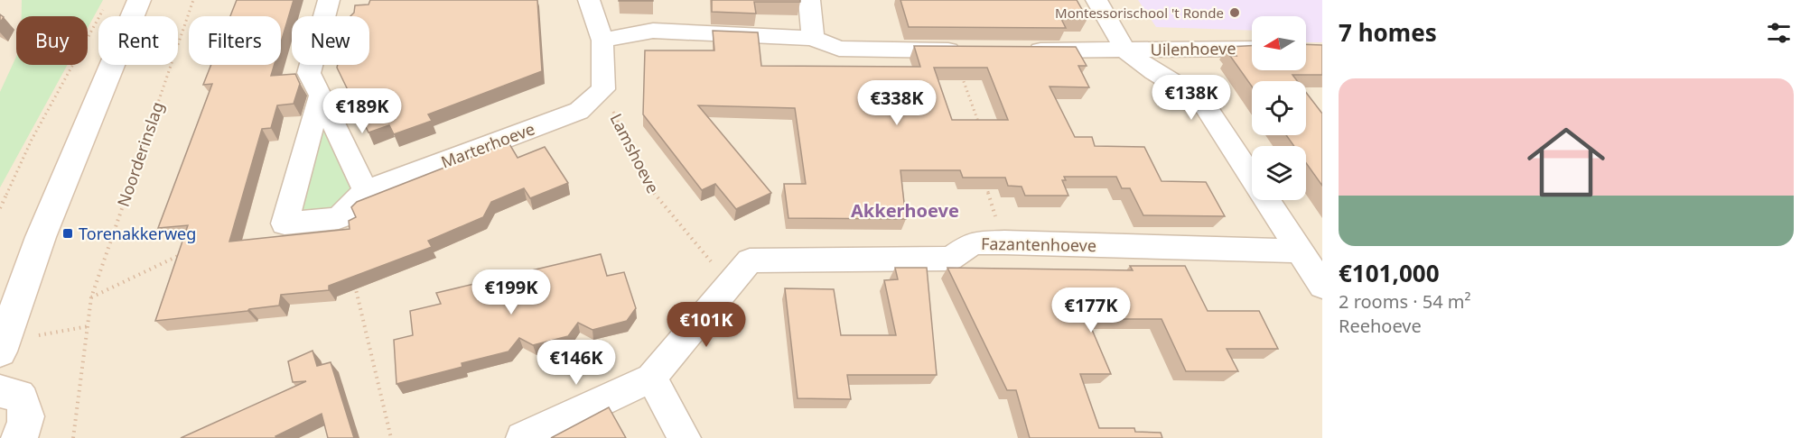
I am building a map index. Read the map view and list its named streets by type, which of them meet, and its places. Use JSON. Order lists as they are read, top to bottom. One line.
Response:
{"streets":{"street":["Uilenhoeve","Marterhoeve","Fazantenhoeve"],"path":["Lamshoeve","Noorderinslag"]},"crossings":[["Marterhoeve","Lamshoeve"],["Lamshoeve","Fazantenhoeve"]],"districts":["Akkerhoeve"],"places":{"other":["Montessorischool 't Ronde"],"transit":["Torenakkerweg"]},"north":"left","page":{"heading":"7 homes","chip":["Buy","Rent","Filters","New"],"list":[{"name":"€101,000","note":"2 rooms · 54 m² · Reehoeve"}],"price":["€138K","€338K","€189K","€199K","€177K","€101K","€146K"]}}
